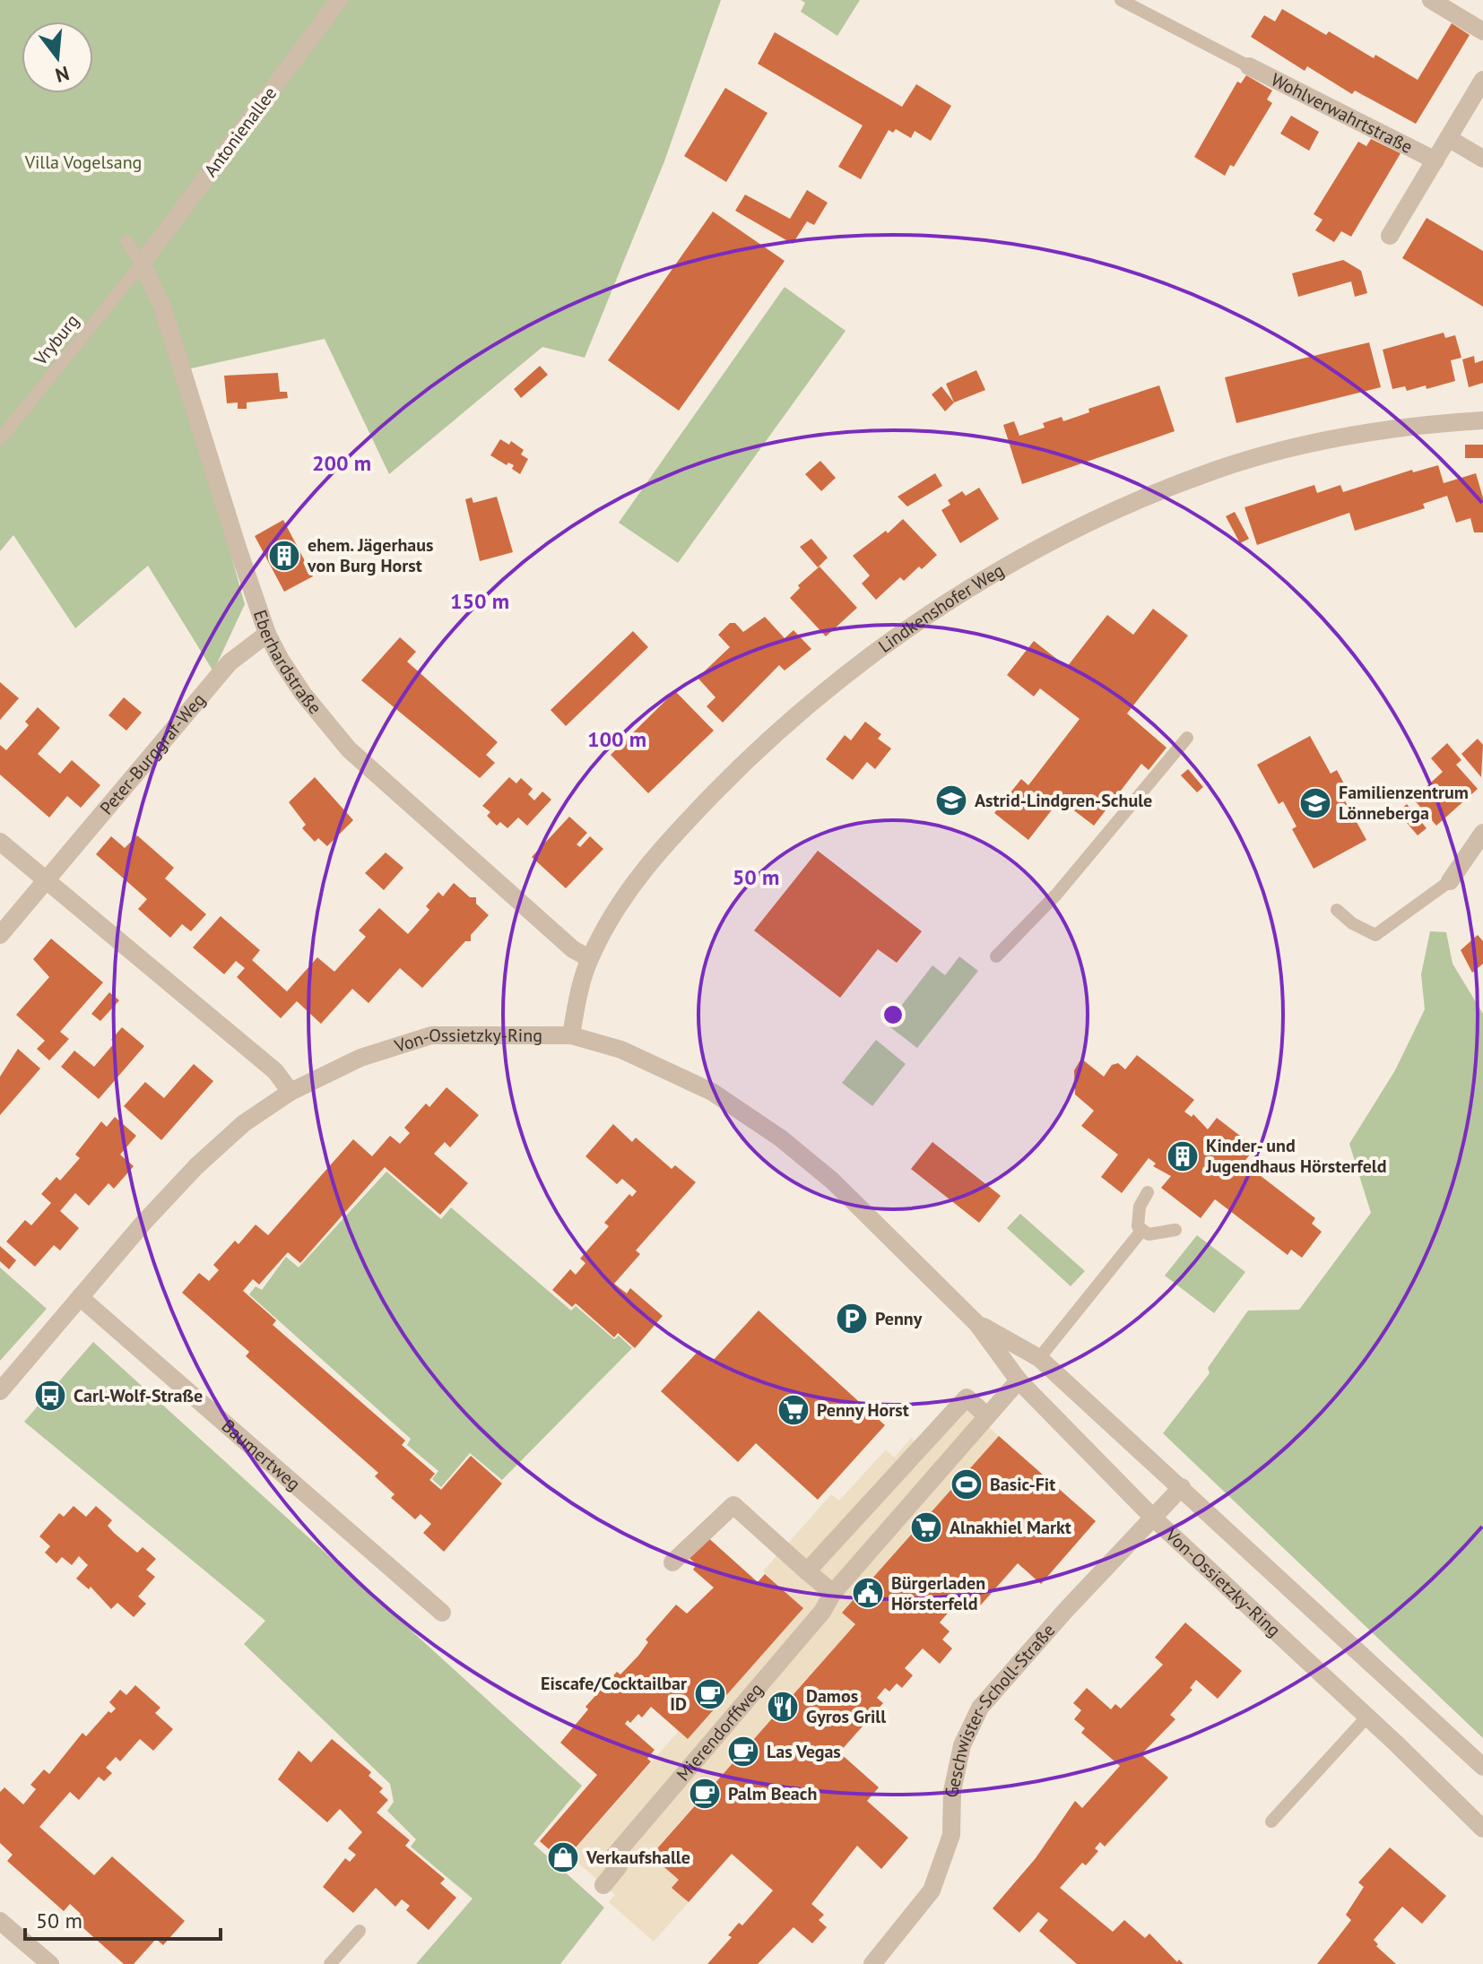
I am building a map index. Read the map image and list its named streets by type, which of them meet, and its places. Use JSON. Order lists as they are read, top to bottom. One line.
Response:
{"streets":{"street":["Wohlverwahrtstraße","Antonienallee","Lindkenshofer Weg","Eberhardstraße","Peter-Burggraf-Weg","Von-Ossietzky-Ring","Baumertweg","Geschwister-Scholl-Straße","Mierendorffweg"],"lane":["Vryburg"]},"crossings":[["Antonienallee","Vryburg"],["Antonienallee","Eberhardstraße"],["Vryburg","Eberhardstraße"],["Lindkenshofer Weg","Eberhardstraße"],["Lindkenshofer Weg","Von-Ossietzky-Ring"],["Eberhardstraße","Peter-Burggraf-Weg"],["Von-Ossietzky-Ring","Baumertweg"],["Von-Ossietzky-Ring","Geschwister-Scholl-Straße"],["Von-Ossietzky-Ring","Mierendorffweg"]],"parks":["Villa Vogelsang"],"places":{"building":["ehem. Jägerhaus von Burg Horst","Kinder- und Jugendhaus Hörsterfeld"],"school or university":["Astrid-Lindgren-Schule","Familienzentrum Lönneberga"],"parking":["Penny"],"bus stop":["Carl-Wolf-Straße"],"supermarket":["Penny Horst","Alnakhiel Markt"],"sports":["Basic-Fit"],"public building":["Bürgerladen Hörsterfeld"],"cafe":["Eiscafe/Cocktailbar ID","Las Vegas","Palm Beach"],"restaurant":["Damos Gyros Grill"],"shop":["Verkaufshalle"]},"scale_bar":"50 m","north":"bottom","rings":["200 m","150 m","100 m","50 m"]}
